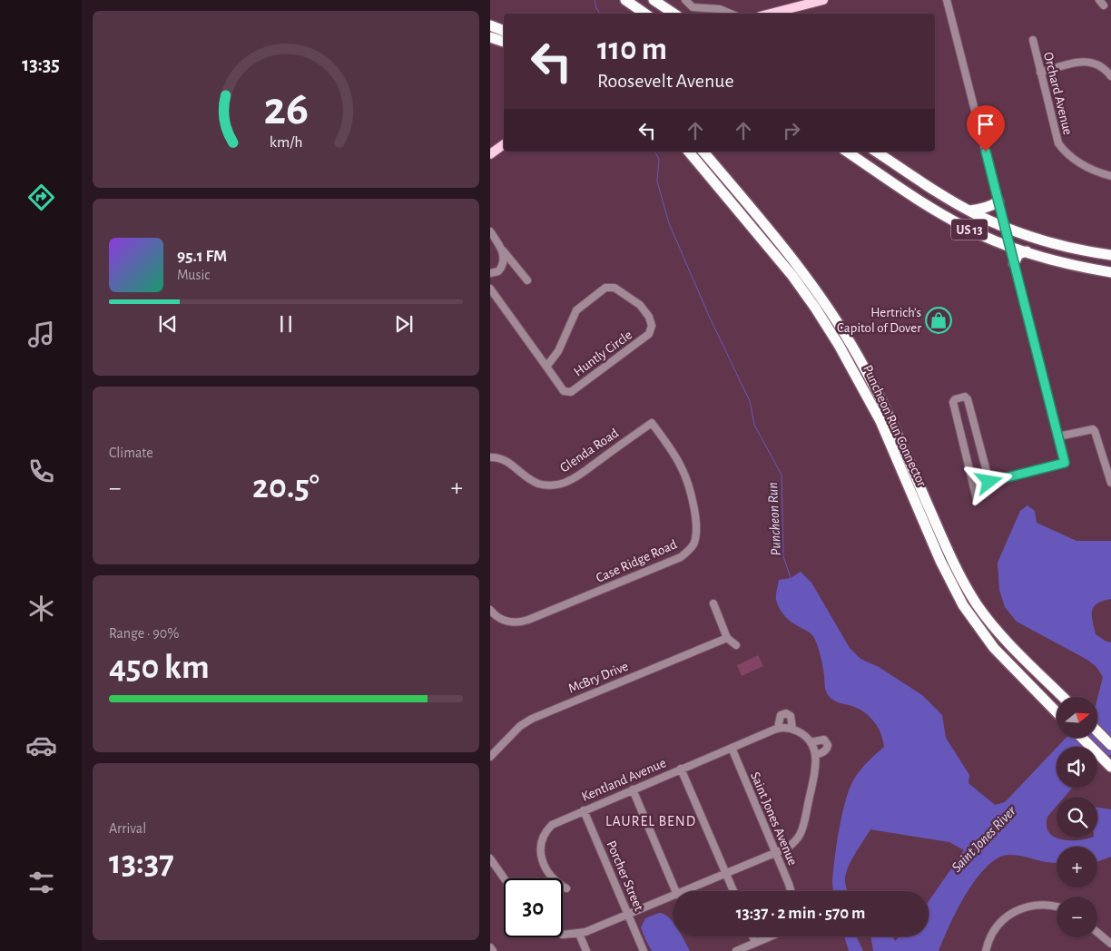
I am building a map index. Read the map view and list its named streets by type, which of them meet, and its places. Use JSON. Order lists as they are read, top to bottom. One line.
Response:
{"streets":{"highway":["US 13","Puncheon Run Connector"],"street":["Orchard Avenue","Huntly Circle","Glenda Road","Case Ridge Road","McBry Drive","Kentland Avenue","Saint Jones Avenue","Porcher Street"]},"crossings":[["Glenda Road","Case Ridge Road"],["Kentland Avenue","Saint Jones Avenue"],["Kentland Avenue","Porcher Street"]],"districts":["LAUREL BEND"],"water":["Puncheon Run","Saint Jones River"],"places":{"shop":["Hertrich’s Capitol of Dover"]},"north":"right","page":{"tabs":"13:35","turn":["110 m","Roosevelt Avenue"],"song":["95.1 FM","Music"],"tile":["Climate",["Range · 90%","450 km"],["Arrival","13:37"]],"heat":["−","20.5°","+"],"map_buttons":["+","−"],"limit":"30","trip":"13:37 · 2 min · 570 m","gauge":["26","km/h"]}}
